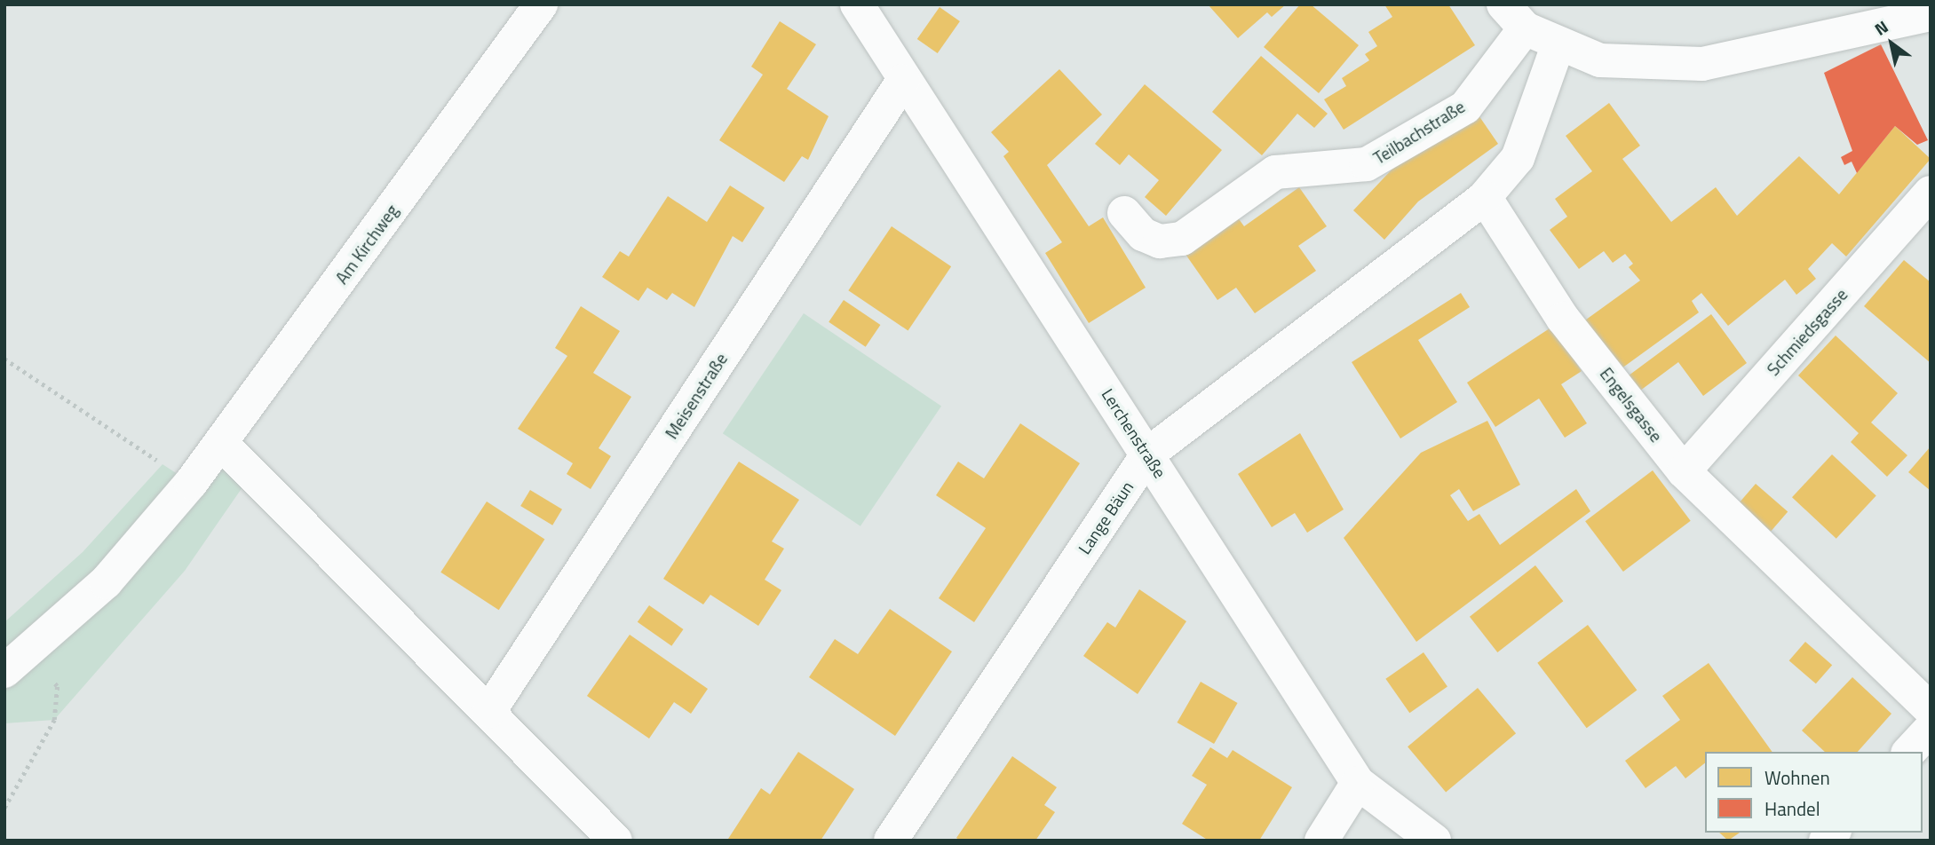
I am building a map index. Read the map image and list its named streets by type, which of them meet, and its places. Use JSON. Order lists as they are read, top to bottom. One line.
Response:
{"streets":{"street":["Teilbachstraße","Am Kirchweg","Schmiedsgasse","Meisenstraße","Engelsgasse","Lerchenstraße","Lange Bäun"]},"crossings":[["Schmiedsgasse","Engelsgasse"],["Meisenstraße","Lerchenstraße"],["Engelsgasse","Lange Bäun"],["Lerchenstraße","Lange Bäun"]],"legend":["Wohnen","Handel"],"north":"top left"}
